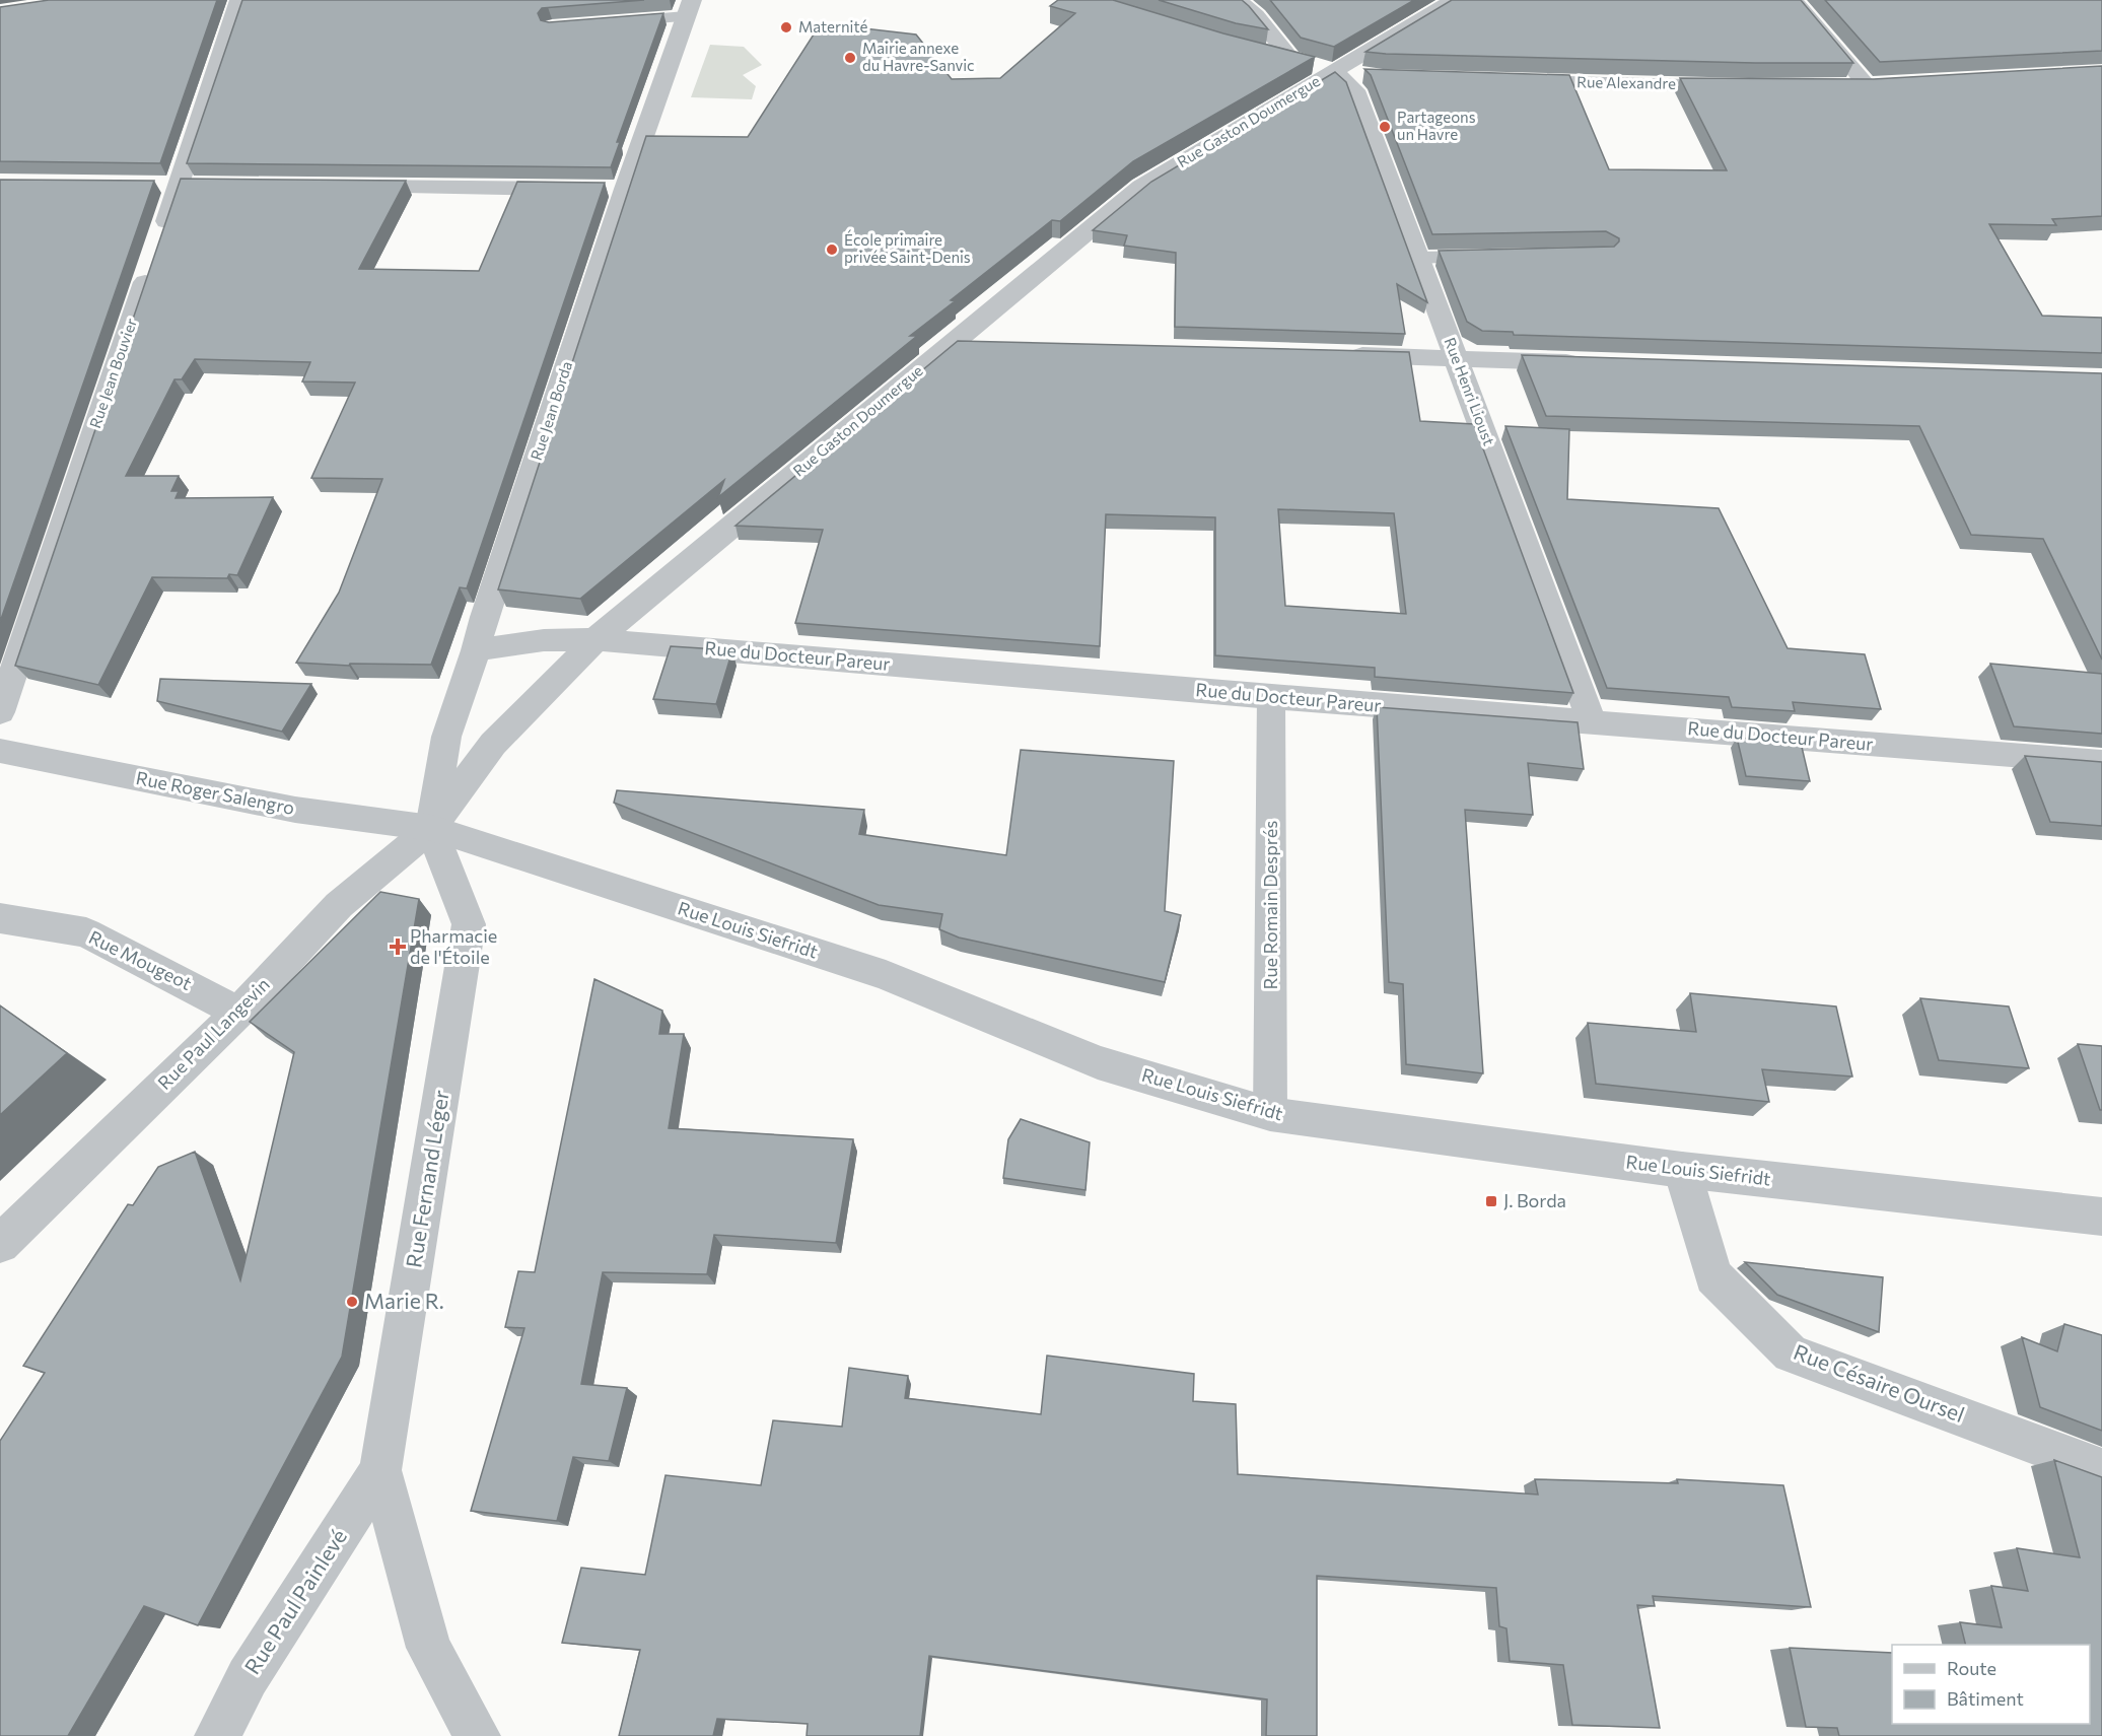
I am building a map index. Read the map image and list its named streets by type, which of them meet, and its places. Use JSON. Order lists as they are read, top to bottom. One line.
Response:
{"streets":{"street":["Rue Alexandre","Rue Gaston Doumergue","Rue Jean Bouvier","Rue Henri Lioust","Rue Jean Borda","Rue du Docteur Pareur","Rue Roger Salengro","Rue Louis Siefridt","Rue Mougeot","Rue Paul Langevin","Rue Fernand Léger","Rue Césaire Oursel","Rue Paul Painlevé"],"lane":["Rue Romain Després"]},"crossings":[["Rue Gaston Doumergue","Rue Henri Lioust"],["Rue Gaston Doumergue","Rue Jean Borda"],["Rue Gaston Doumergue","Rue du Docteur Pareur"],["Rue Gaston Doumergue","Rue Roger Salengro"],["Rue Gaston Doumergue","Rue Louis Siefridt"],["Rue Gaston Doumergue","Rue Paul Langevin"],["Rue Gaston Doumergue","Rue Fernand Léger"],["Rue Henri Lioust","Rue du Docteur Pareur"],["Rue Jean Borda","Rue du Docteur Pareur"],["Rue Jean Borda","Rue Roger Salengro"],["Rue Jean Borda","Rue Louis Siefridt"],["Rue Jean Borda","Rue Paul Langevin"],["Rue Jean Borda","Rue Fernand Léger"],["Rue du Docteur Pareur","Rue Romain Després"],["Rue Roger Salengro","Rue Louis Siefridt"],["Rue Roger Salengro","Rue Paul Langevin"],["Rue Roger Salengro","Rue Fernand Léger"],["Rue Romain Després","Rue Louis Siefridt"],["Rue Louis Siefridt","Rue Paul Langevin"],["Rue Louis Siefridt","Rue Fernand Léger"],["Rue Louis Siefridt","Rue Césaire Oursel"],["Rue Mougeot","Rue Paul Langevin"],["Rue Paul Langevin","Rue Fernand Léger"],["Rue Fernand Léger","Rue Paul Painlevé"]],"places":{"other":["Maternité","Mairie annexe du Havre-Sanvic","Partageons un Havre","École primaire privée Saint-Denis","Marie R."],"health":["Pharmacie de l'Étoile"],"transit":["J. Borda"]},"legend":["Route","Bâtiment"]}
